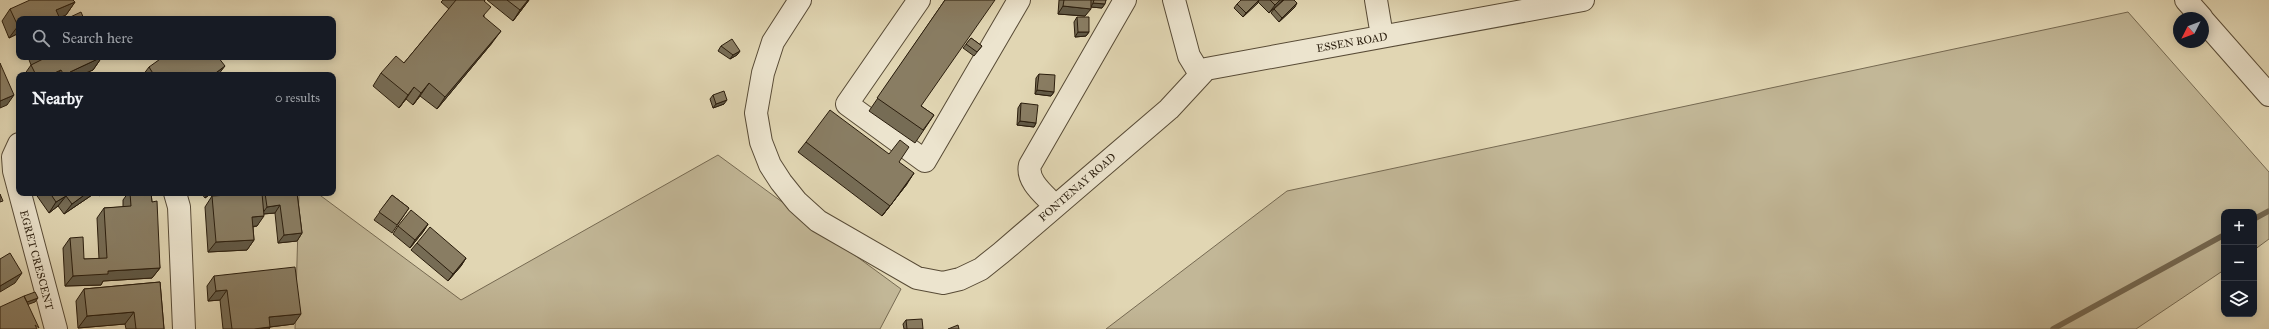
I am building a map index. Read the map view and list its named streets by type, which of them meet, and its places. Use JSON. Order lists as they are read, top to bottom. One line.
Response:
{"streets":{"street":["ESSEN ROAD","FONTENAY ROAD","EGRET CRESCENT"]},"crossings":[["ESSEN ROAD","FONTENAY ROAD"]],"north":"bottom left","page":{"search":"Search here","heading":["Nearby","0 results"],"map_buttons":["+","−"]}}
